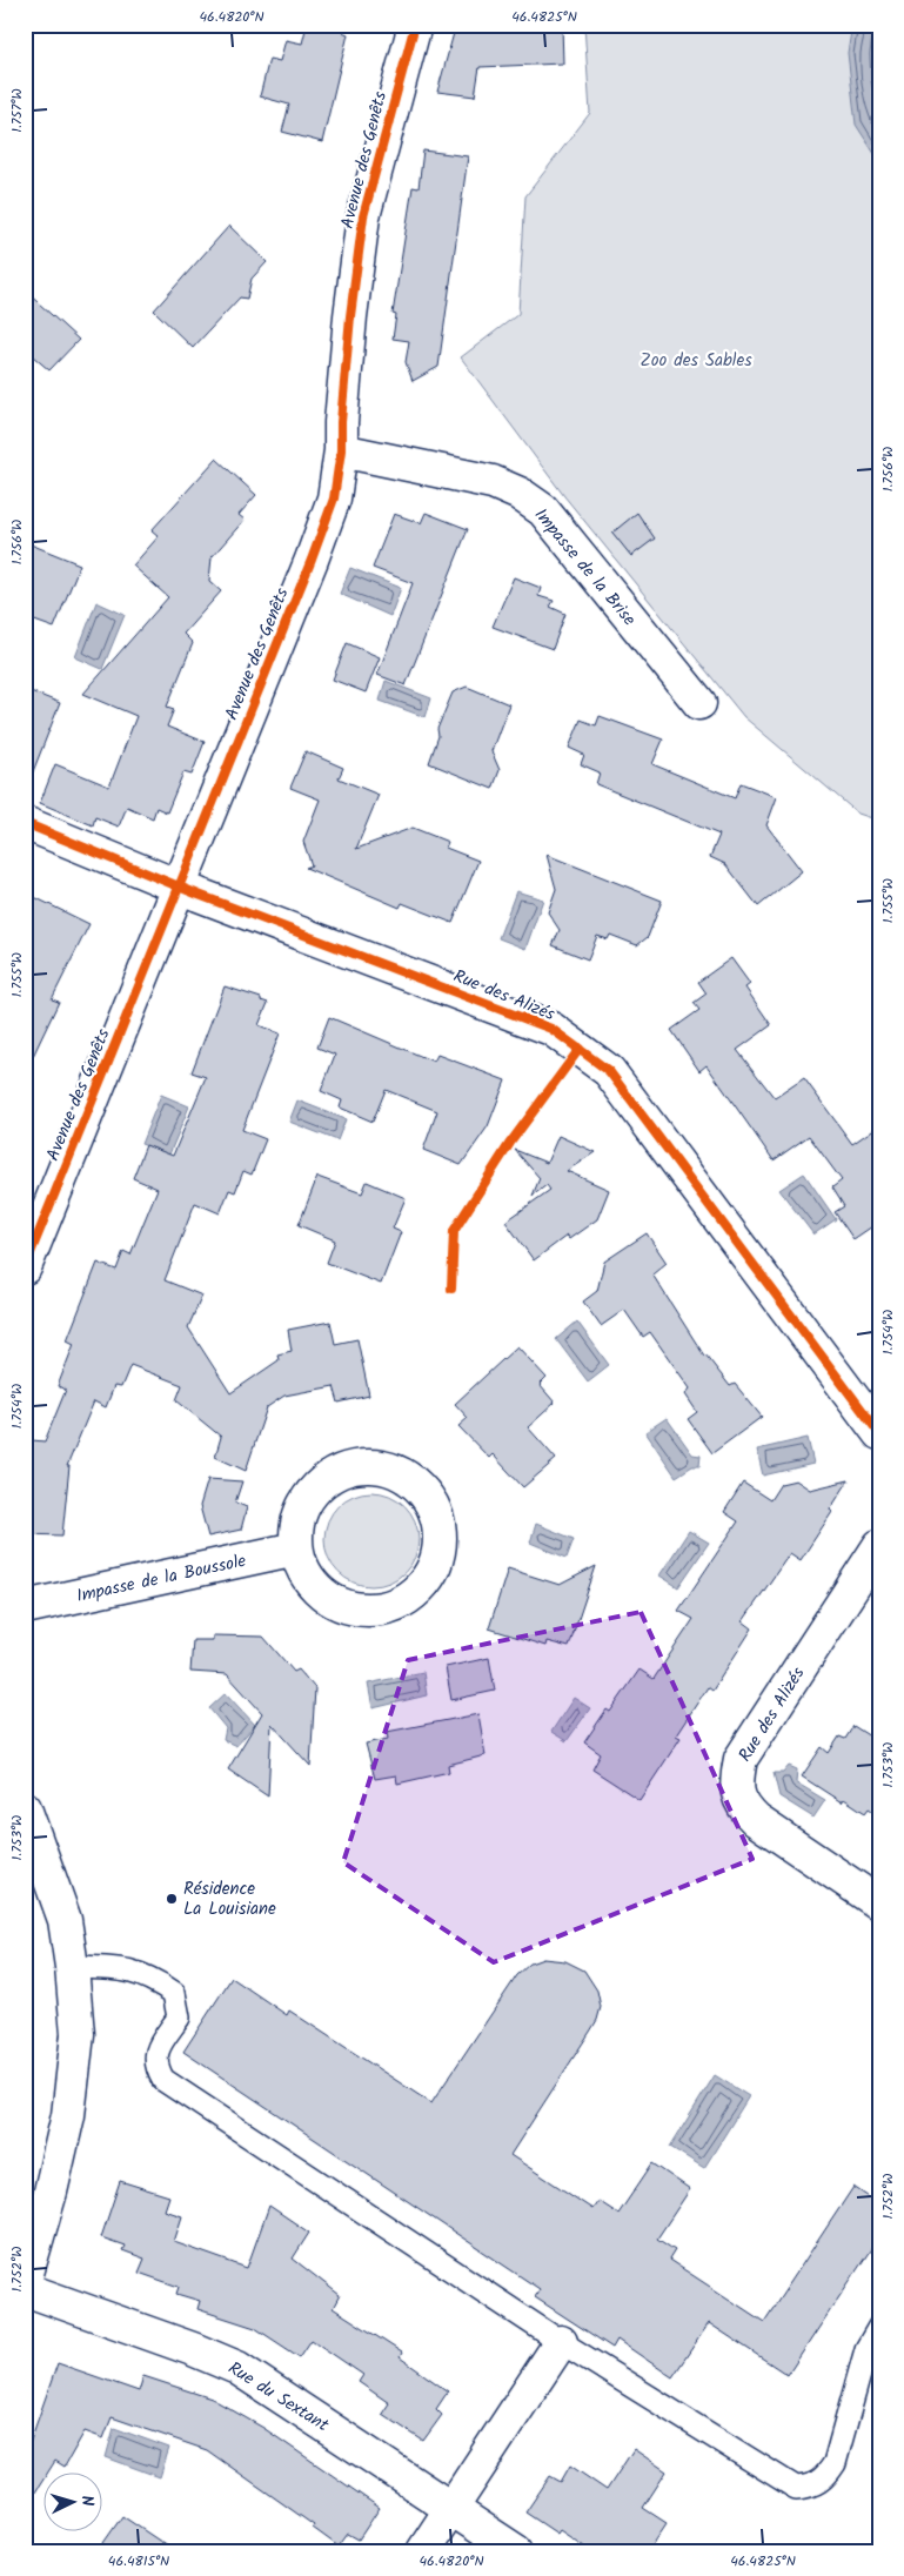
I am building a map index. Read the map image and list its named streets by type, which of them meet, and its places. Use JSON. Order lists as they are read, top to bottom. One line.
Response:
{"streets":{"street":["Avenue des Genêts","Impasse de la Brise","Rue des Alizés","Impasse de la Boussole","Rue du Sextant"]},"crossings":[["Avenue des Genêts","Impasse de la Brise"],["Avenue des Genêts","Rue des Alizés"]],"parks":["Zoo des Sables"],"places":["Résidence La Louisiane"],"north":"right","coordinates":["46.4820°N","46.4825°N","1.757°W","1.756°W","1.755°W","1.754°W","1.753°W","1.752°W","46.4815°N"]}
